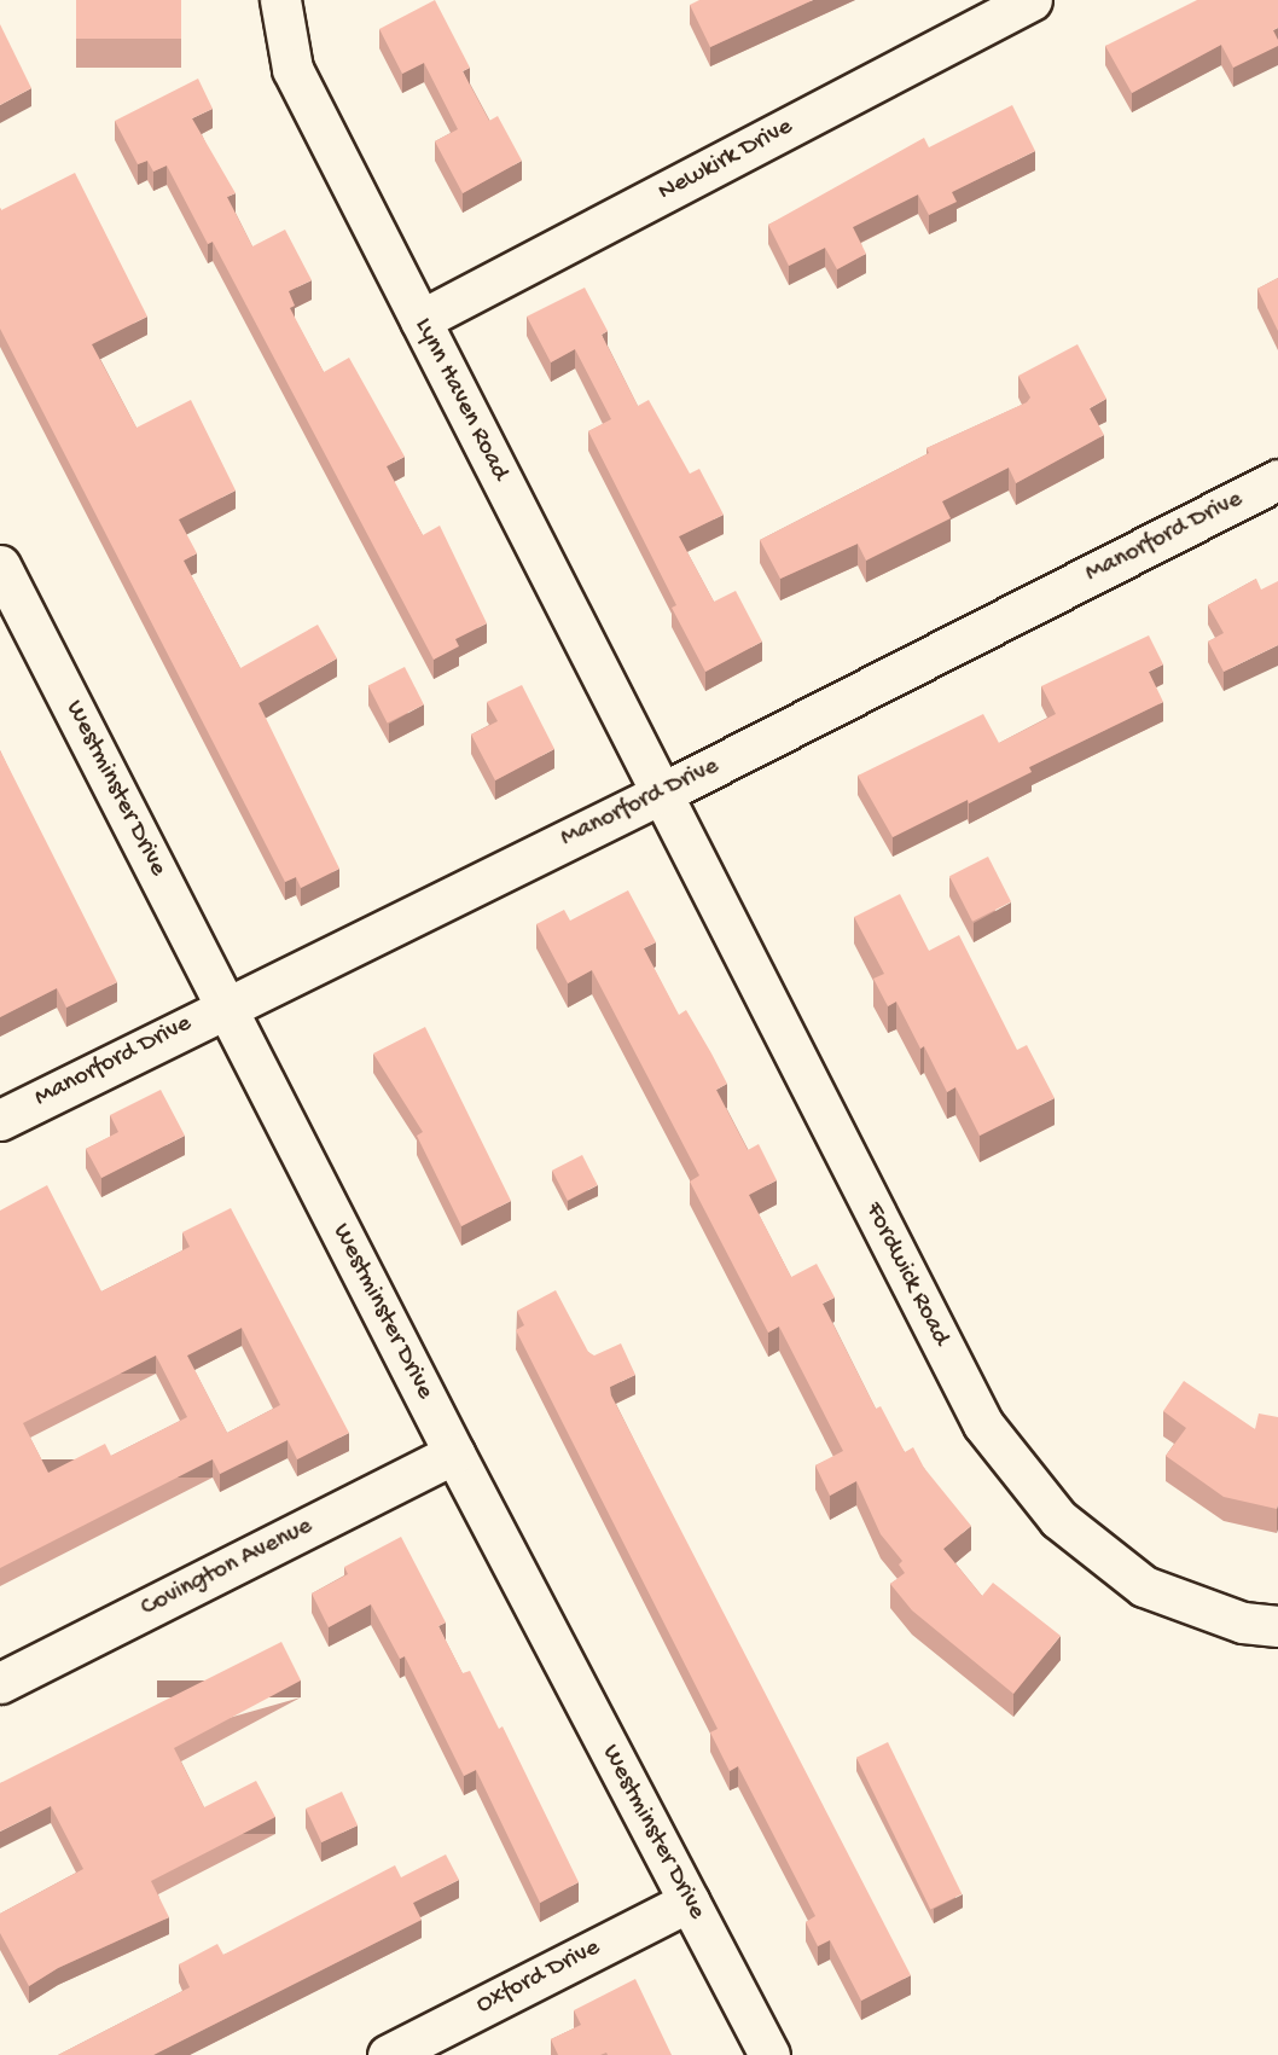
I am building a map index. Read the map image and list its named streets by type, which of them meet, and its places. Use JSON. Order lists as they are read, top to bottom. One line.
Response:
{"streets":{"street":["Newkirk Drive","Lynn Haven Road","Manorford Drive","Westminster Drive","Fordwick Road","Covington Avenue","Oxford Drive"]},"crossings":[["Newkirk Drive","Lynn Haven Road"],["Lynn Haven Road","Manorford Drive"],["Lynn Haven Road","Fordwick Road"],["Manorford Drive","Westminster Drive"],["Manorford Drive","Fordwick Road"],["Westminster Drive","Covington Avenue"],["Westminster Drive","Oxford Drive"]]}
